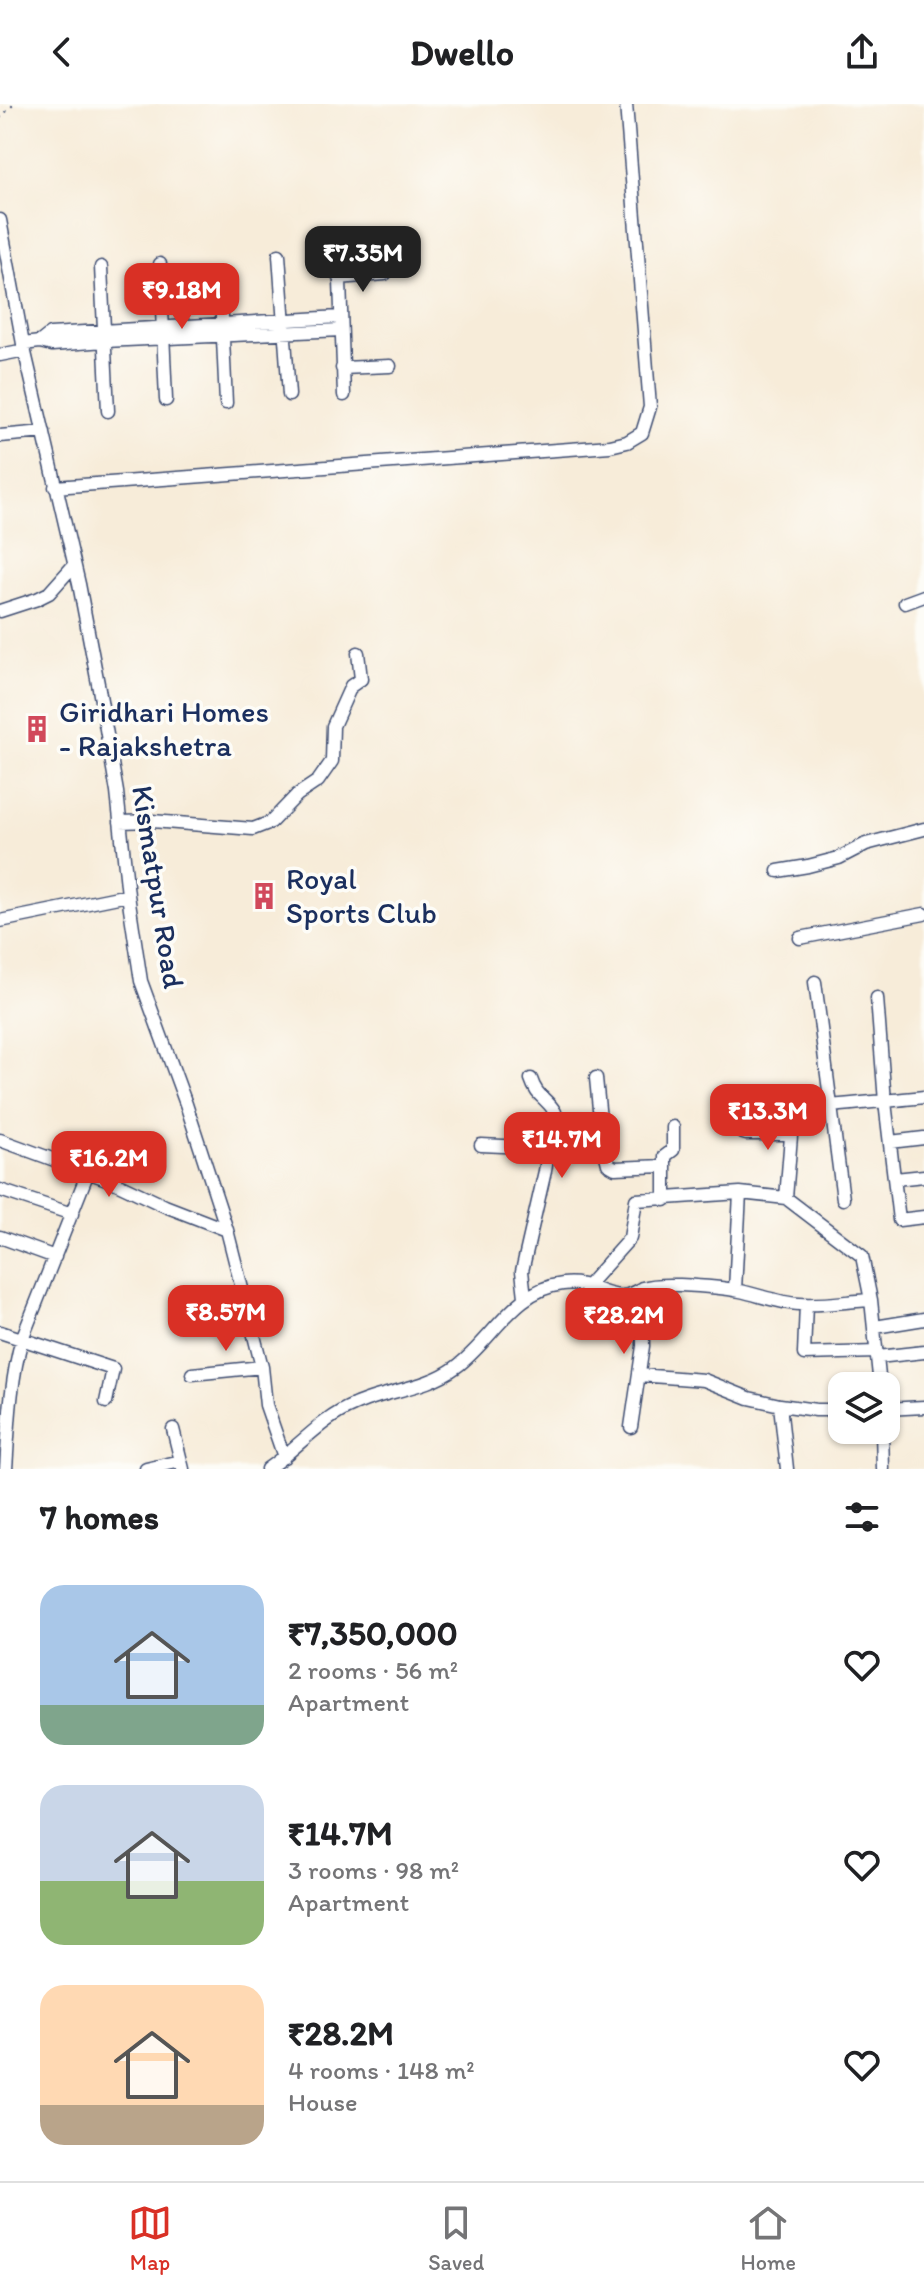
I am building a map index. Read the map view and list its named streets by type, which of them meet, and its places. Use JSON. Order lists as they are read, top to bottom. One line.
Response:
{"streets":{"street":["Kismatpur Road"]},"places":{"building":["Giridhari Homes - Rajakshetra","Royal Sports Club"]},"page":{"header":"Dwello","price":["₹7.35M","₹9.18M","₹13.3M","₹14.7M","₹16.2M","₹8.57M","₹28.2M"],"heading":"7 homes","list":[{"name":"₹7,350,000","note":"2 rooms · 56 m² · Apartment"},{"name":"₹14.7M","note":"3 rooms · 98 m² · Apartment"},{"name":"₹28.2M","note":"4 rooms · 148 m² · House"}],"tabs":["Map","Saved","Home"]}}
